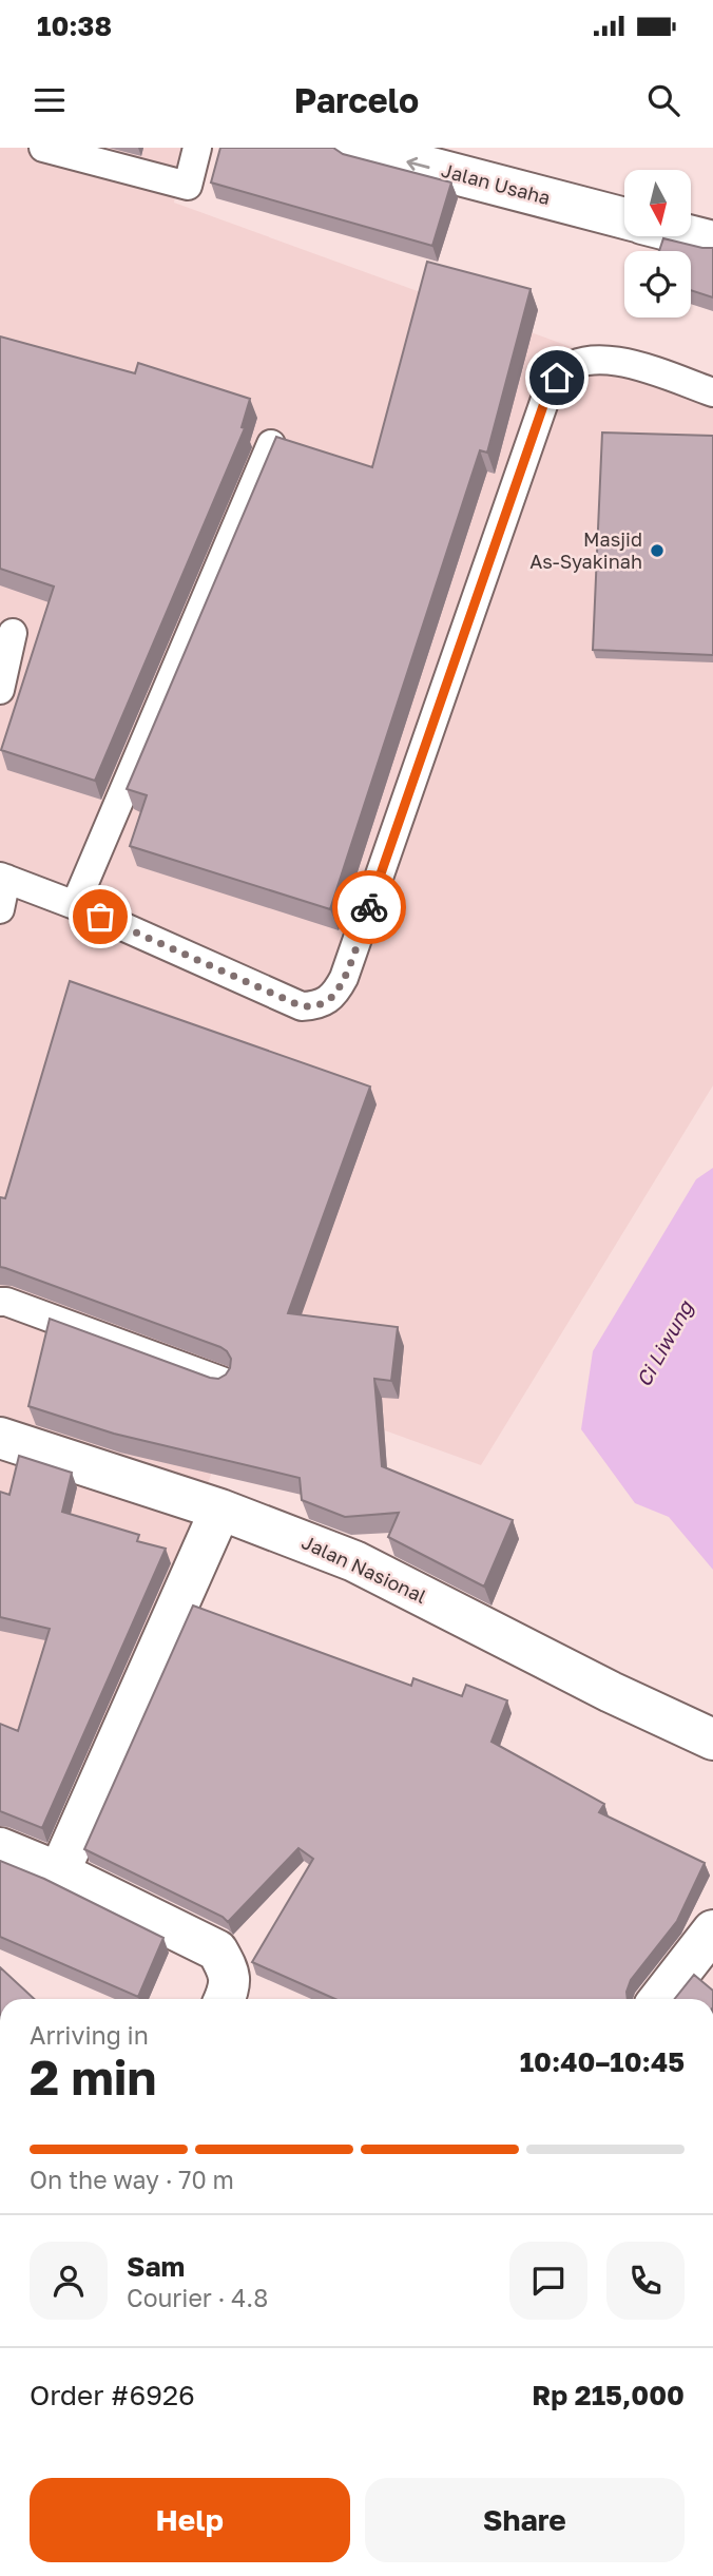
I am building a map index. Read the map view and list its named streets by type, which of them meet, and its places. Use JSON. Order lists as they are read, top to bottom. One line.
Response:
{"streets":{"street":["Jalan Usaha","Jalan Nasional"]},"one_way":["Jalan Usaha"],"water":["Ci Liwung"],"places":["Masjid As-Syakinah"],"north":"bottom","page":{"status":"10:38","header":"Parcelo","heading":["2 min","Arriving in","10:40–10:45"],"panel":["Sam","Courier · 4.8","Order #6926","Rp 215,000"],"bar":"On the way · 70 m","buttons":["Help","Share"]}}
